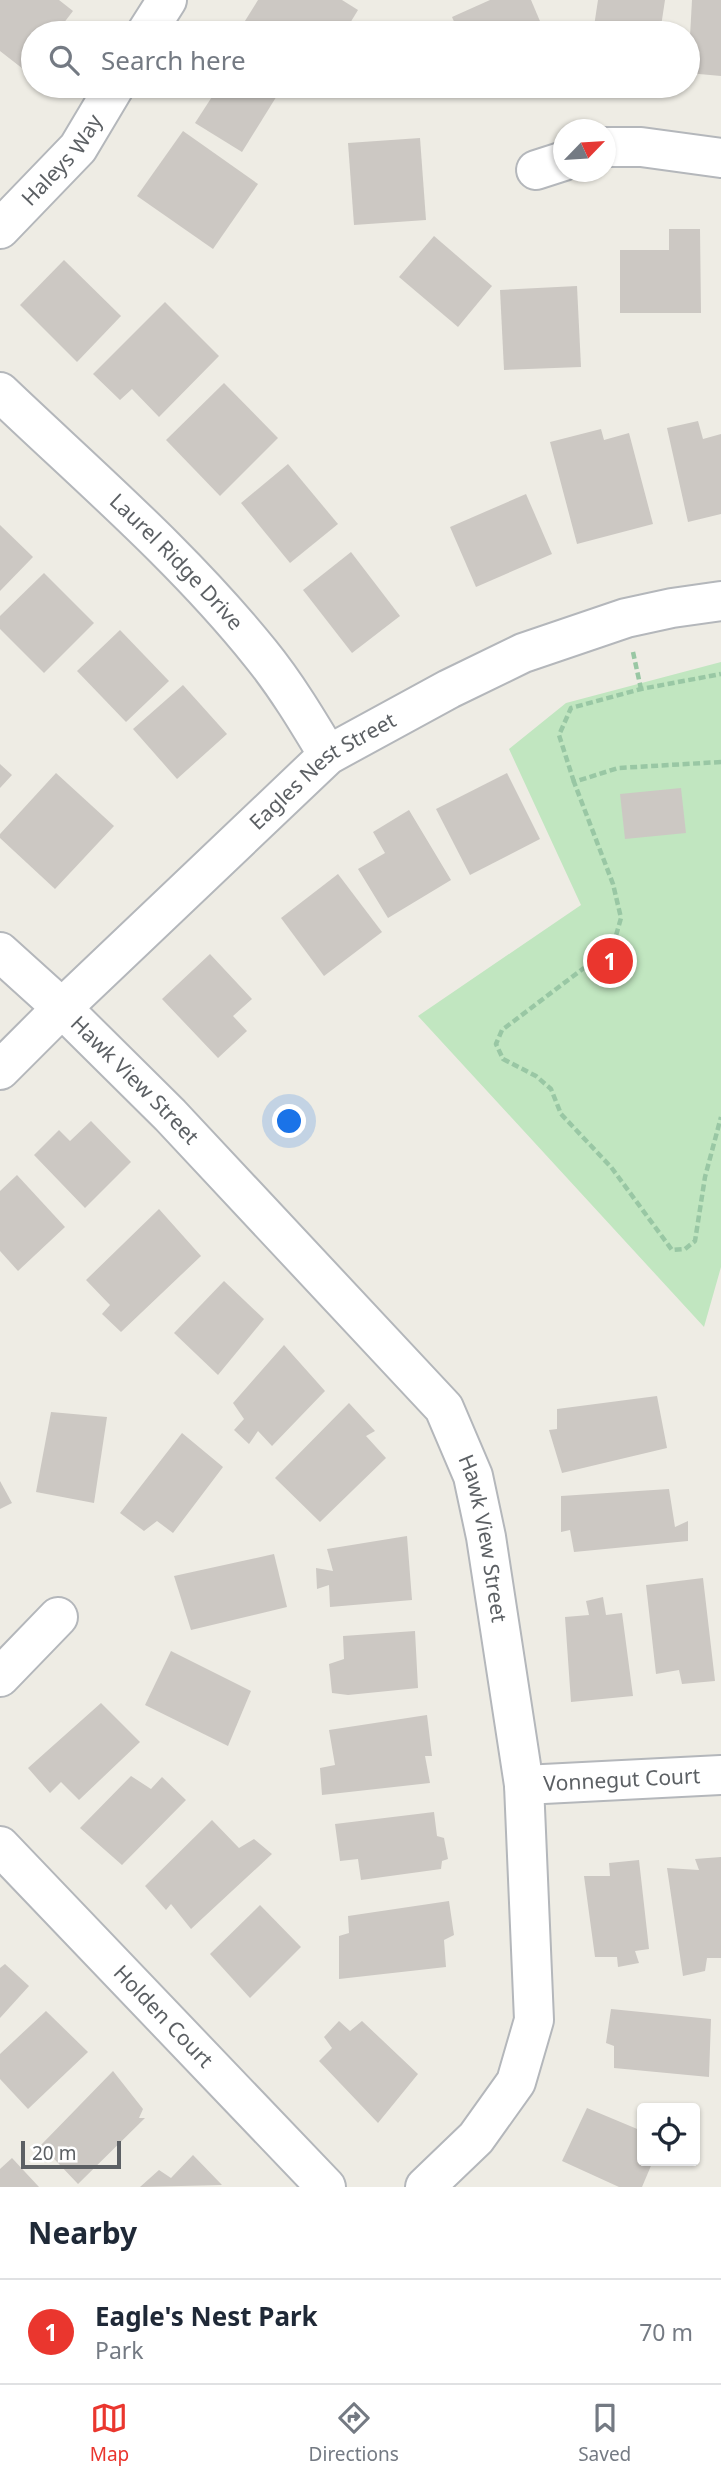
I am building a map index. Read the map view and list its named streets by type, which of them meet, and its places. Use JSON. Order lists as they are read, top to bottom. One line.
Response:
{"streets":{"street":["Haleys Way","Laurel Ridge Drive","Eagles Nest Street","Hawk View Street","Vonnegut Court","Holden Court"]},"crossings":[["Laurel Ridge Drive","Eagles Nest Street"],["Eagles Nest Street","Hawk View Street"],["Hawk View Street","Vonnegut Court"]],"scale_bar":"20 m","north":"top right","page":{"search":"Search here","pins":"1","scale":"20 m","heading":"Nearby","list":[{"mark":"1","name":"Eagle's Nest Park","note":"Park","value":"70 m"}],"nav":["Map","Directions","Saved"]}}
